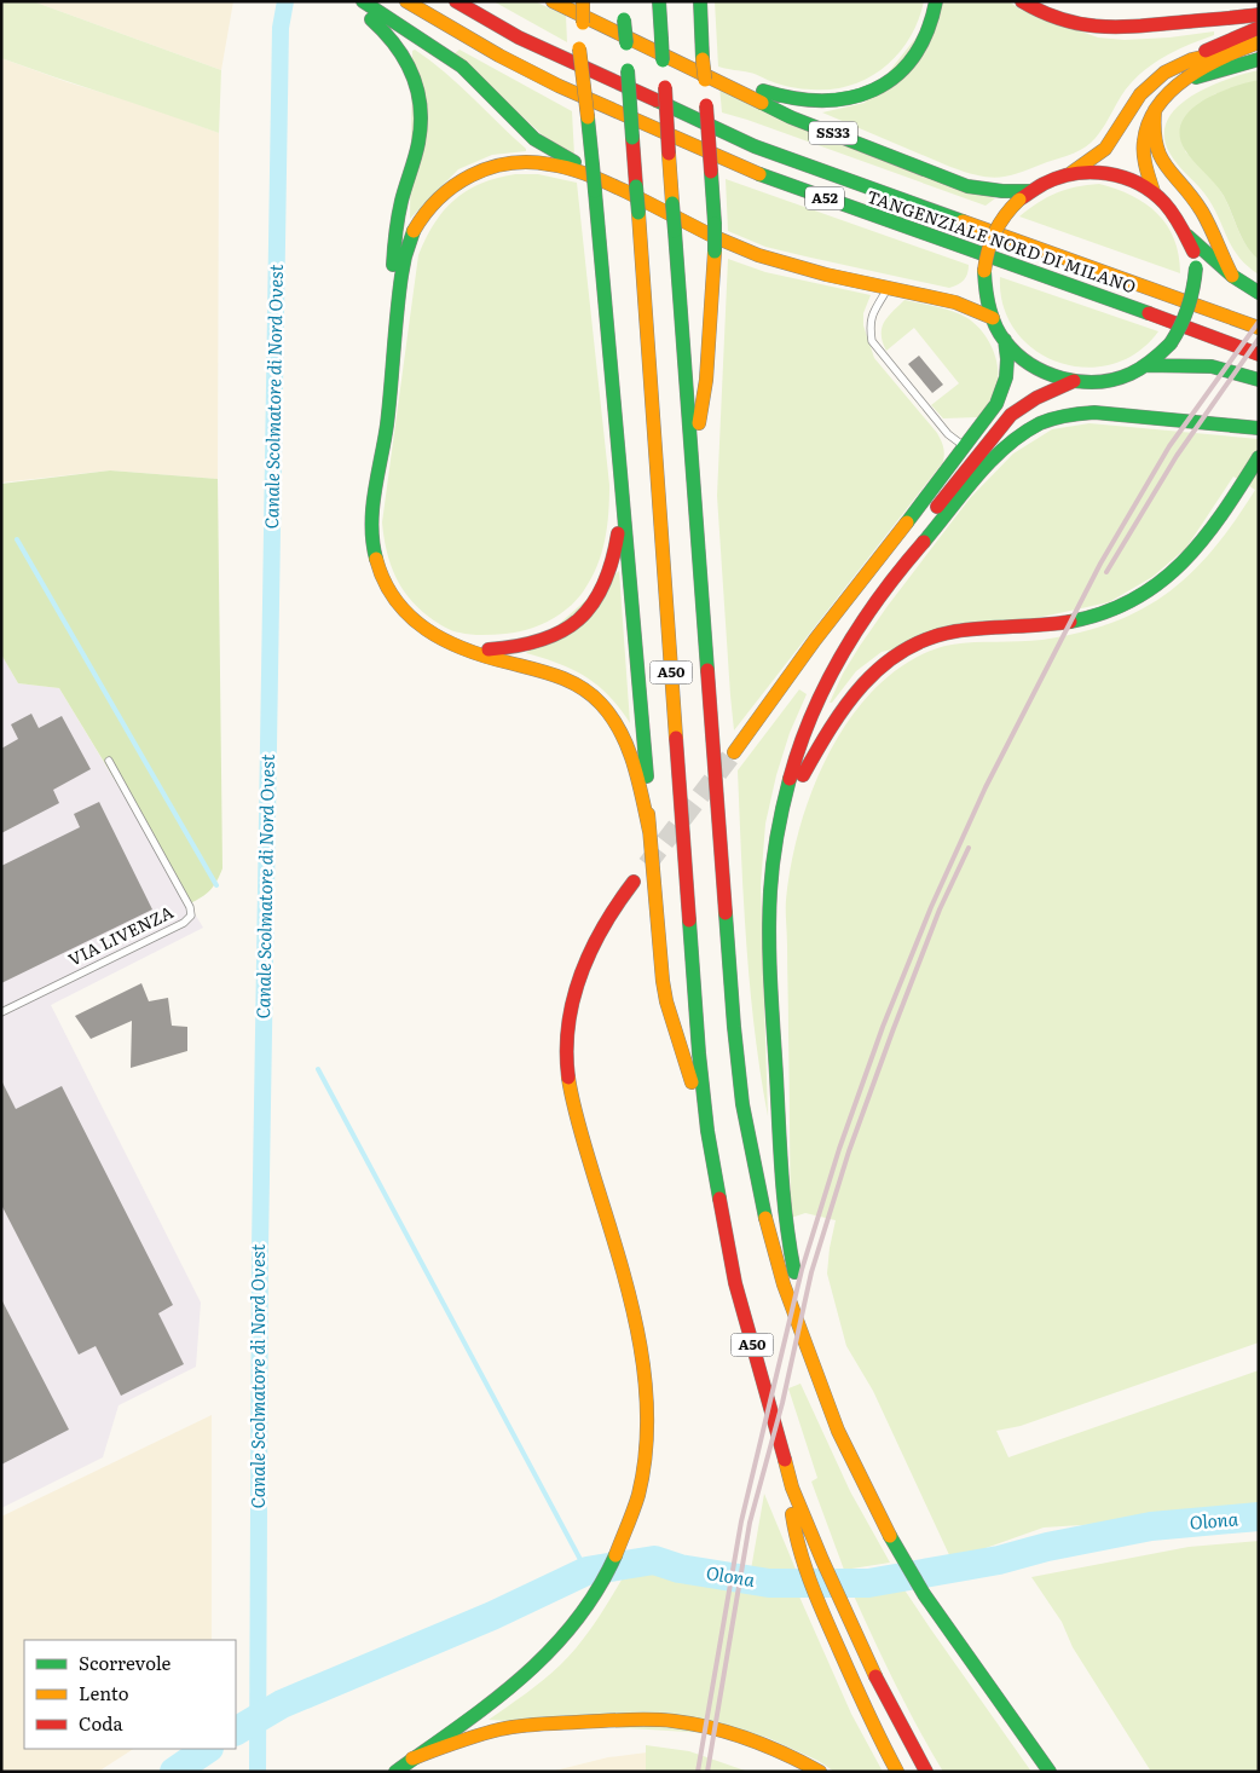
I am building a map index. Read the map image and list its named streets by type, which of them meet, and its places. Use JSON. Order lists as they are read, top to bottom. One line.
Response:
{"streets":{"main road":["SS33","A52","TANGENZIALE NORD DI MILANO","A50"],"lane":["VIA LIVENZA"]},"water":["Canale Scolmatore di Nord Ovest","Olona"],"legend":["Scorrevole","Lento","Coda"]}
